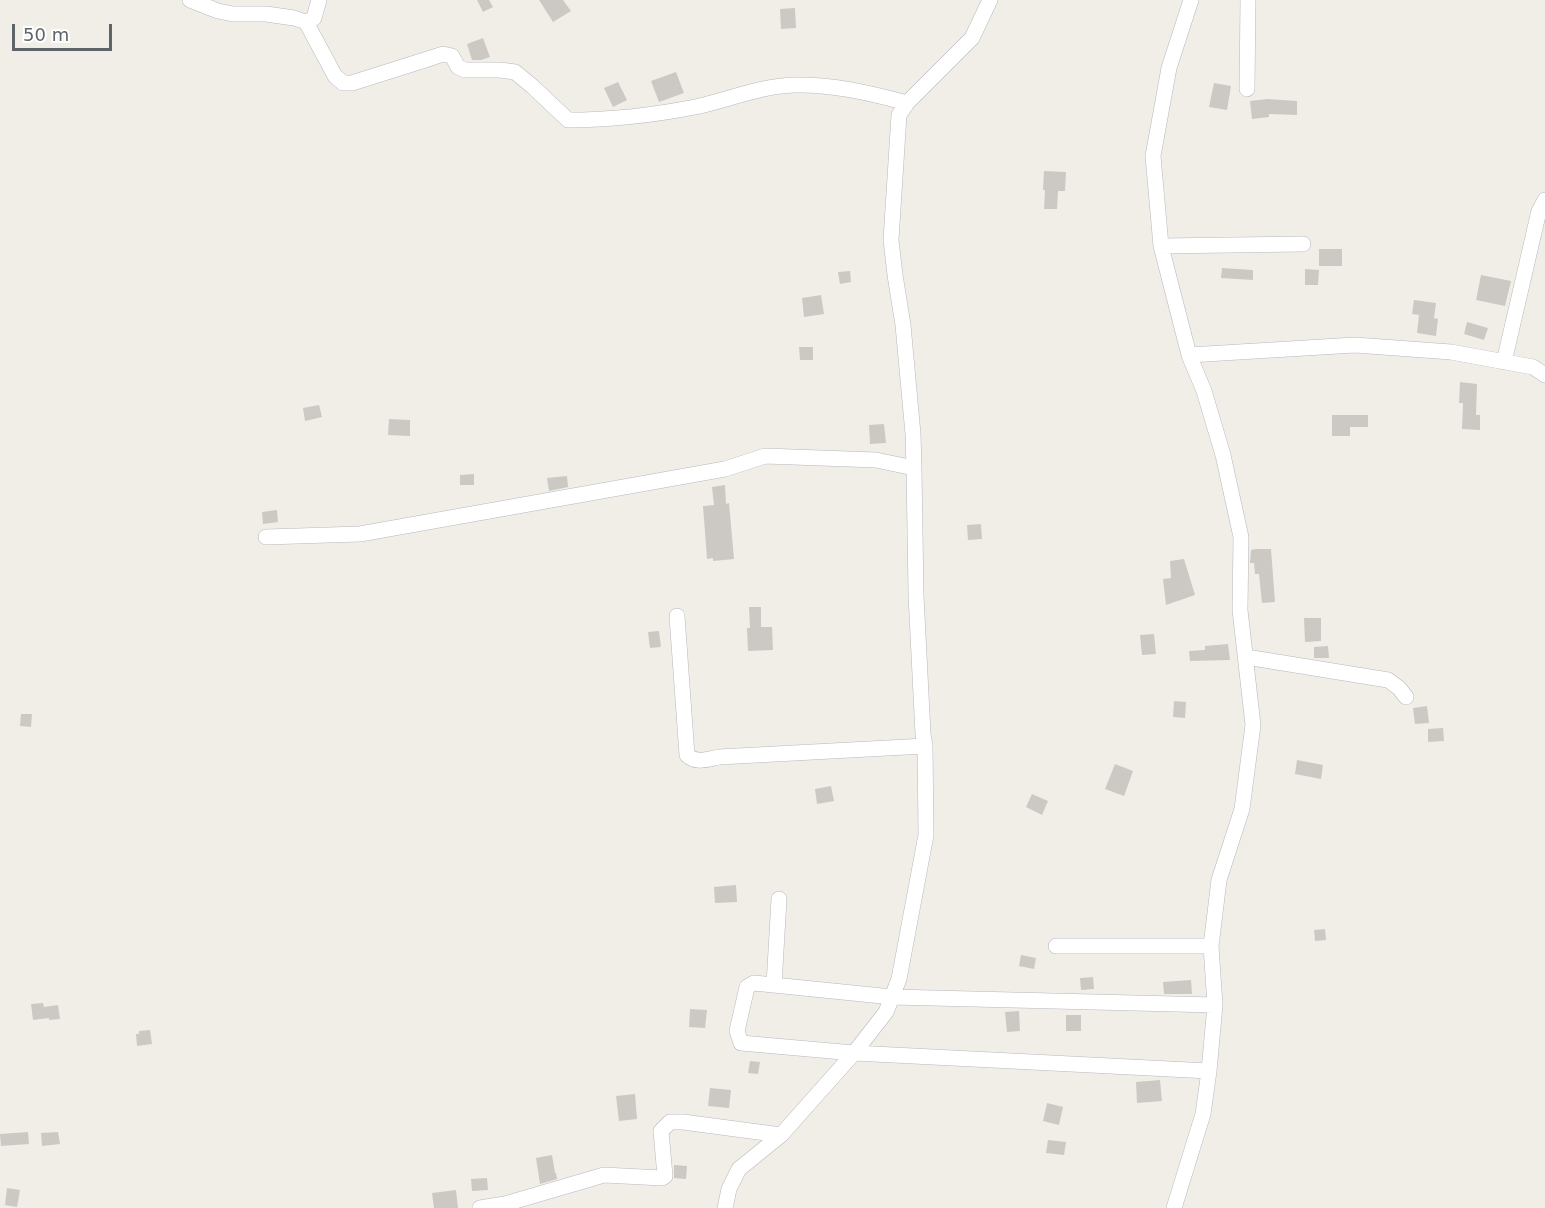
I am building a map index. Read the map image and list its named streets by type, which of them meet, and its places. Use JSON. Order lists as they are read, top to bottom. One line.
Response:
{"scale_bar":"50 m"}
